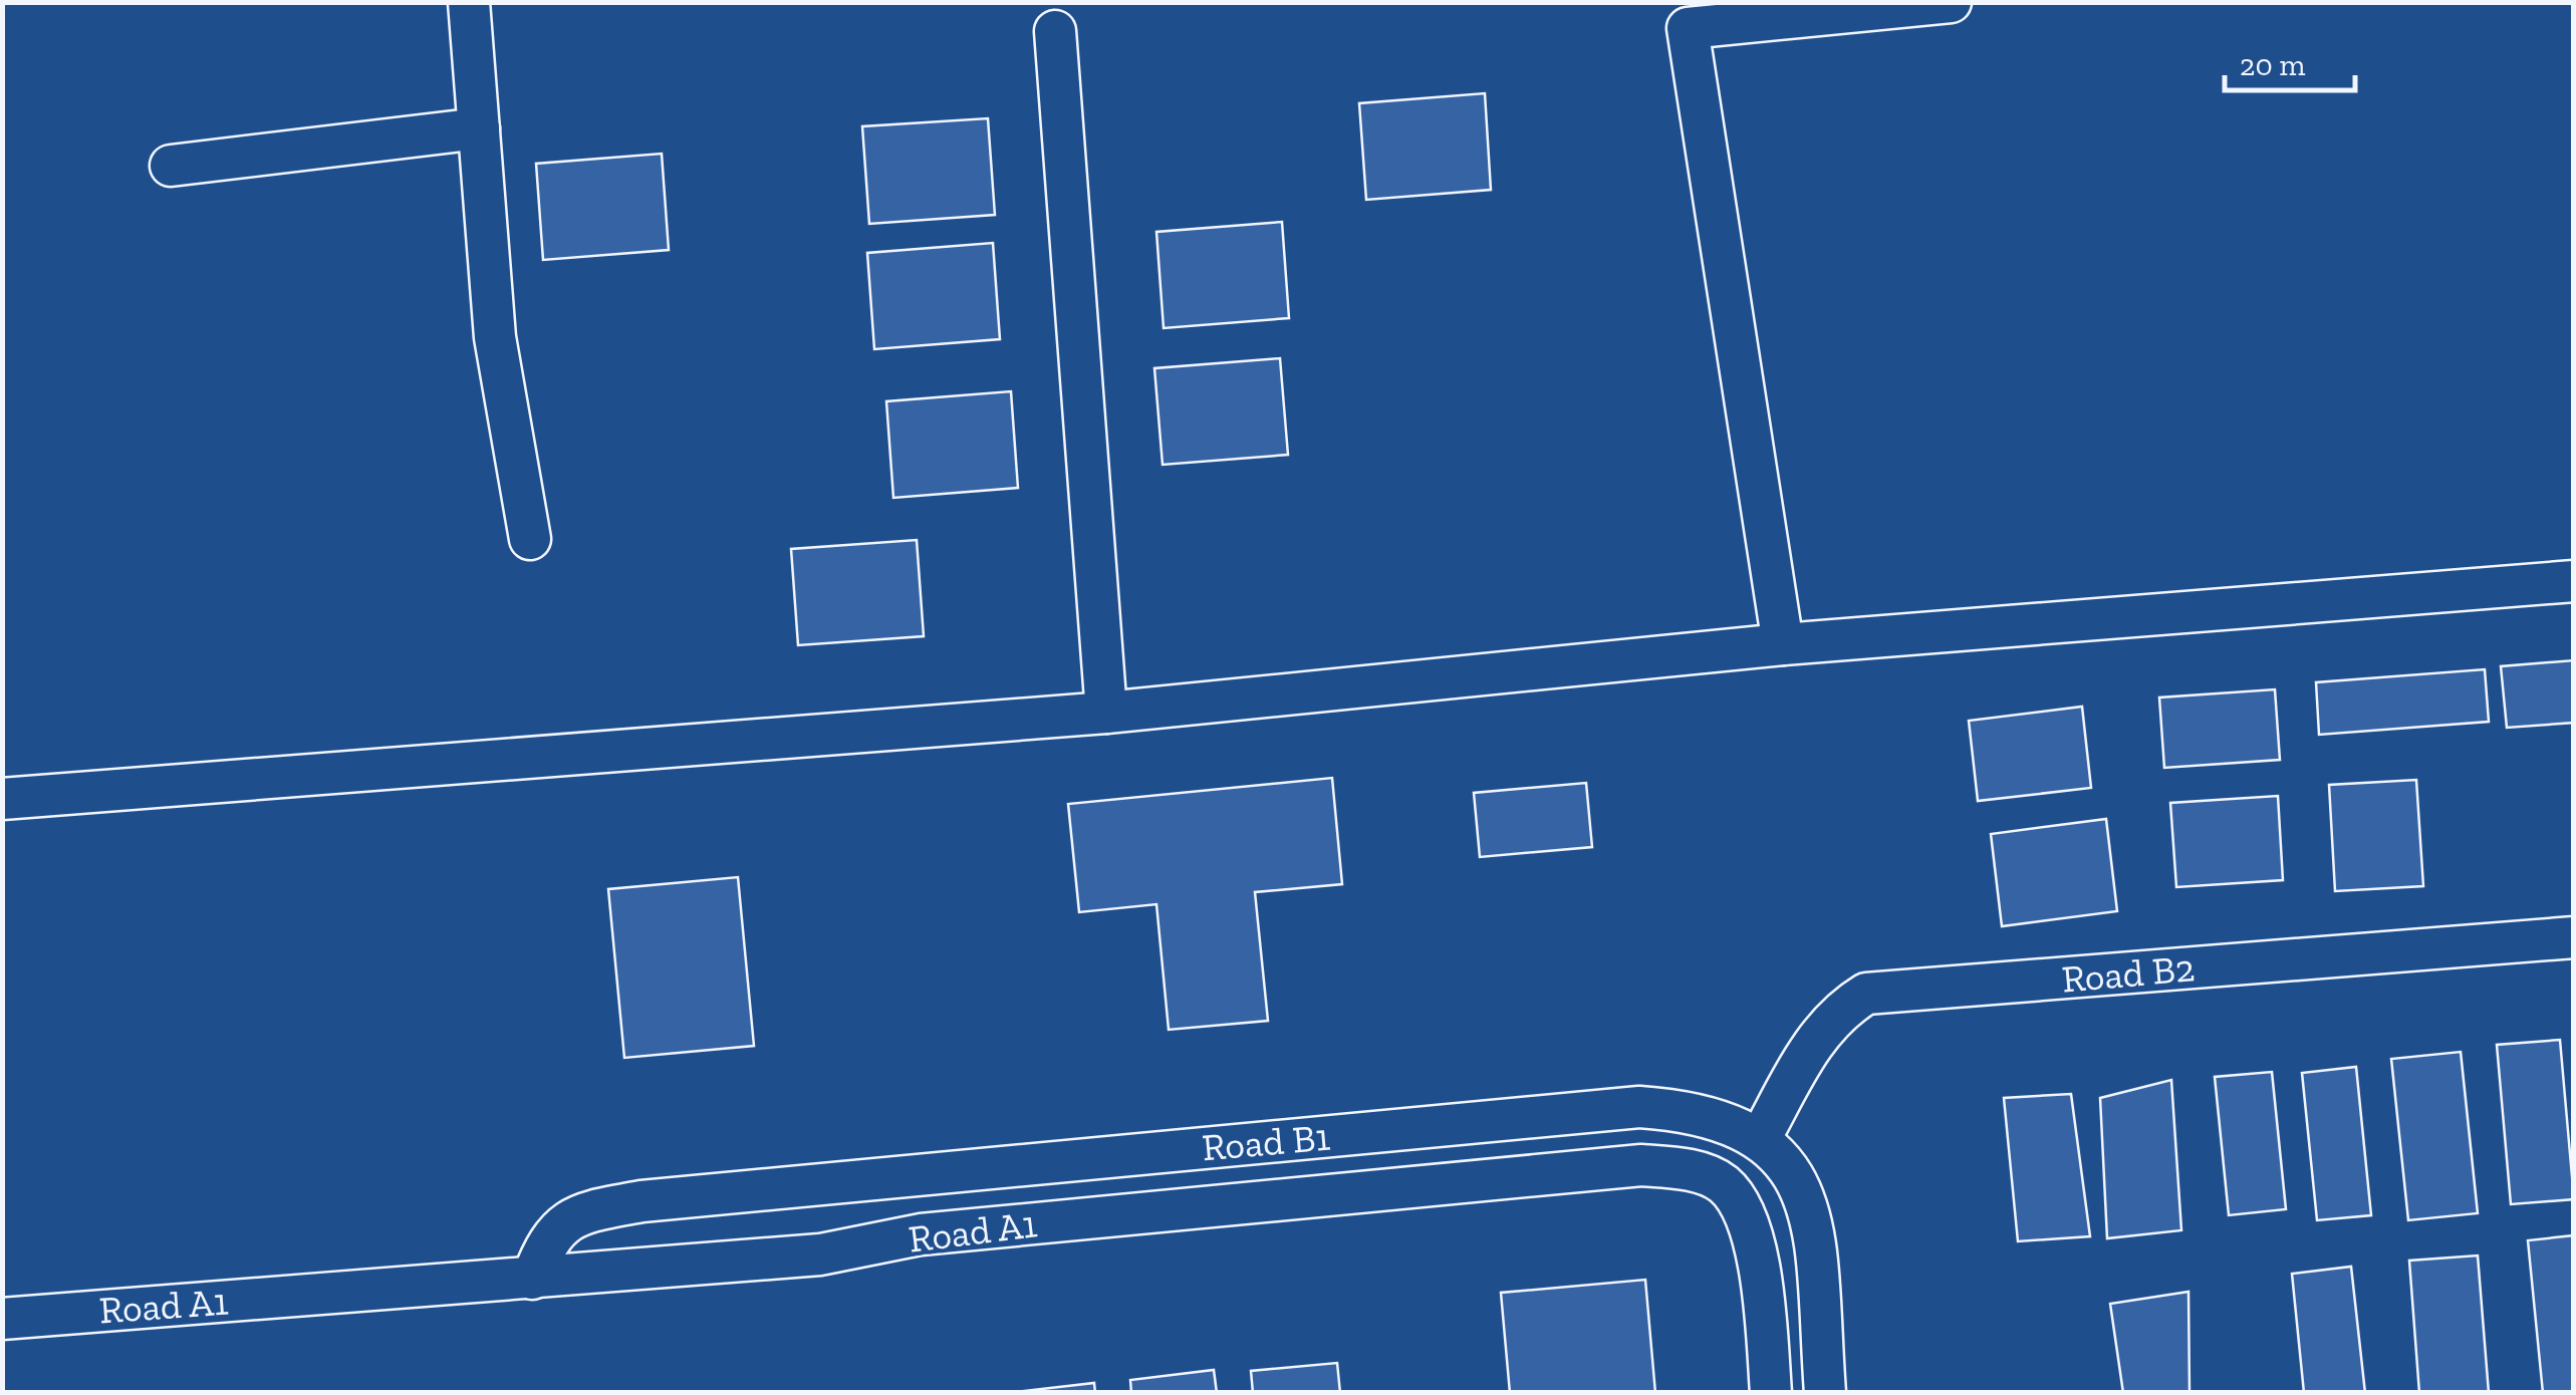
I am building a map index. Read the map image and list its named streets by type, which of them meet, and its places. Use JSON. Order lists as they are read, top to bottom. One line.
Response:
{"streets":{"street":["Road B2","Road B1","Road A1"]},"crossings":[["Road B2","Road B1"],["Road B1","Road A1"]],"scale_bar":"20 m"}
